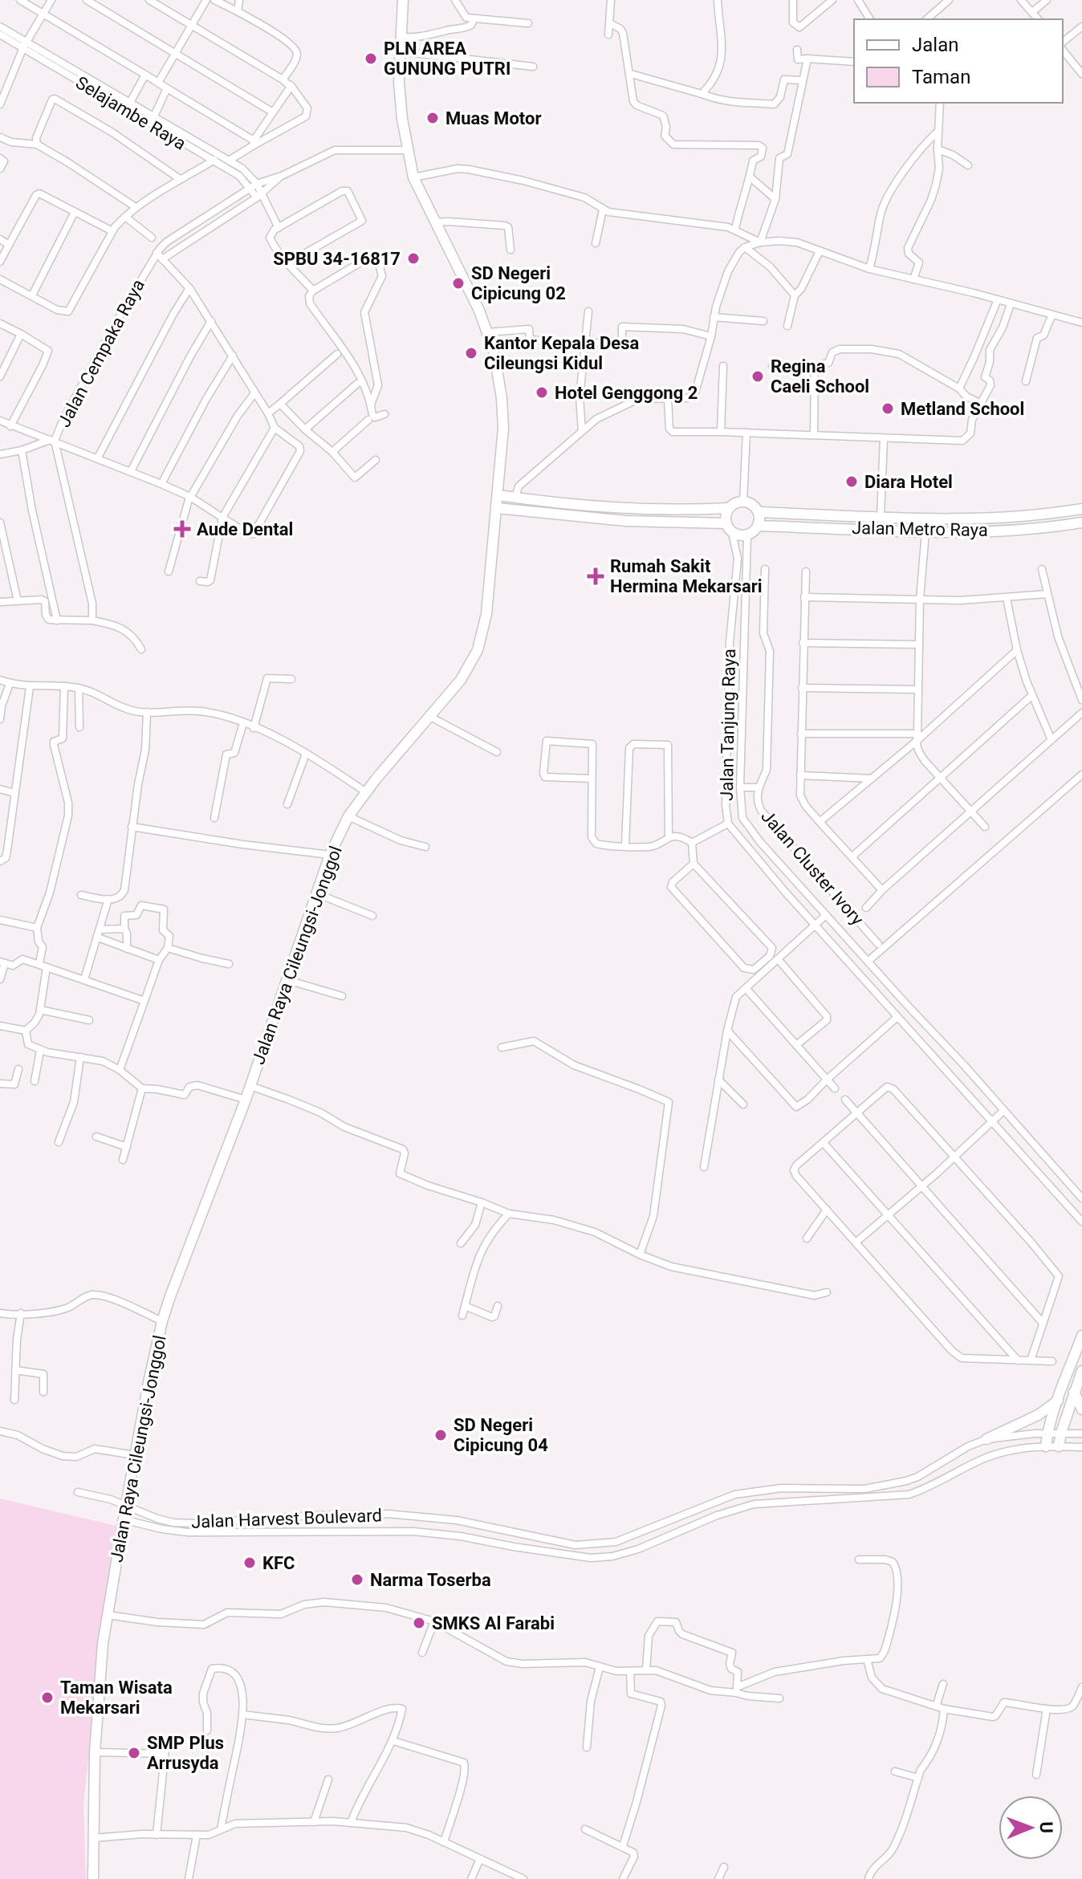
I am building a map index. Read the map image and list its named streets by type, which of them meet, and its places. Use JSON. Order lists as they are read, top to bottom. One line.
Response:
{"streets":{"main road":["Jalan Metro Raya","Jalan Raya Cileungsi-Jonggol"],"street":["Selajambe Raya","Jalan Cempaka Raya","Jalan Tanjung Raya","Jalan Cluster Ivory","Jalan Harvest Boulevard"]},"crossings":[["Jalan Metro Raya","Jalan Tanjung Raya"],["Jalan Tanjung Raya","Jalan Cluster Ivory"],["Jalan Raya Cileungsi-Jonggol","Jalan Harvest Boulevard"]],"places":{"other":["PLN AREA GUNUNG PUTRI","Muas Motor","SPBU 34-16817","SD Negeri Cipicung 02","Kantor Kepala Desa Cileungsi Kidul","Regina Caeli School","Hotel Genggong 2","Metland School","Diara Hotel","SD Negeri Cipicung 04","KFC","Narma Toserba","SMKS Al Farabi","Taman Wisata Mekarsari","SMP Plus Arrusyda"],"health":["Aude Dental","Rumah Sakit Hermina Mekarsari"]},"legend":["Jalan","Taman"],"north":"right"}
